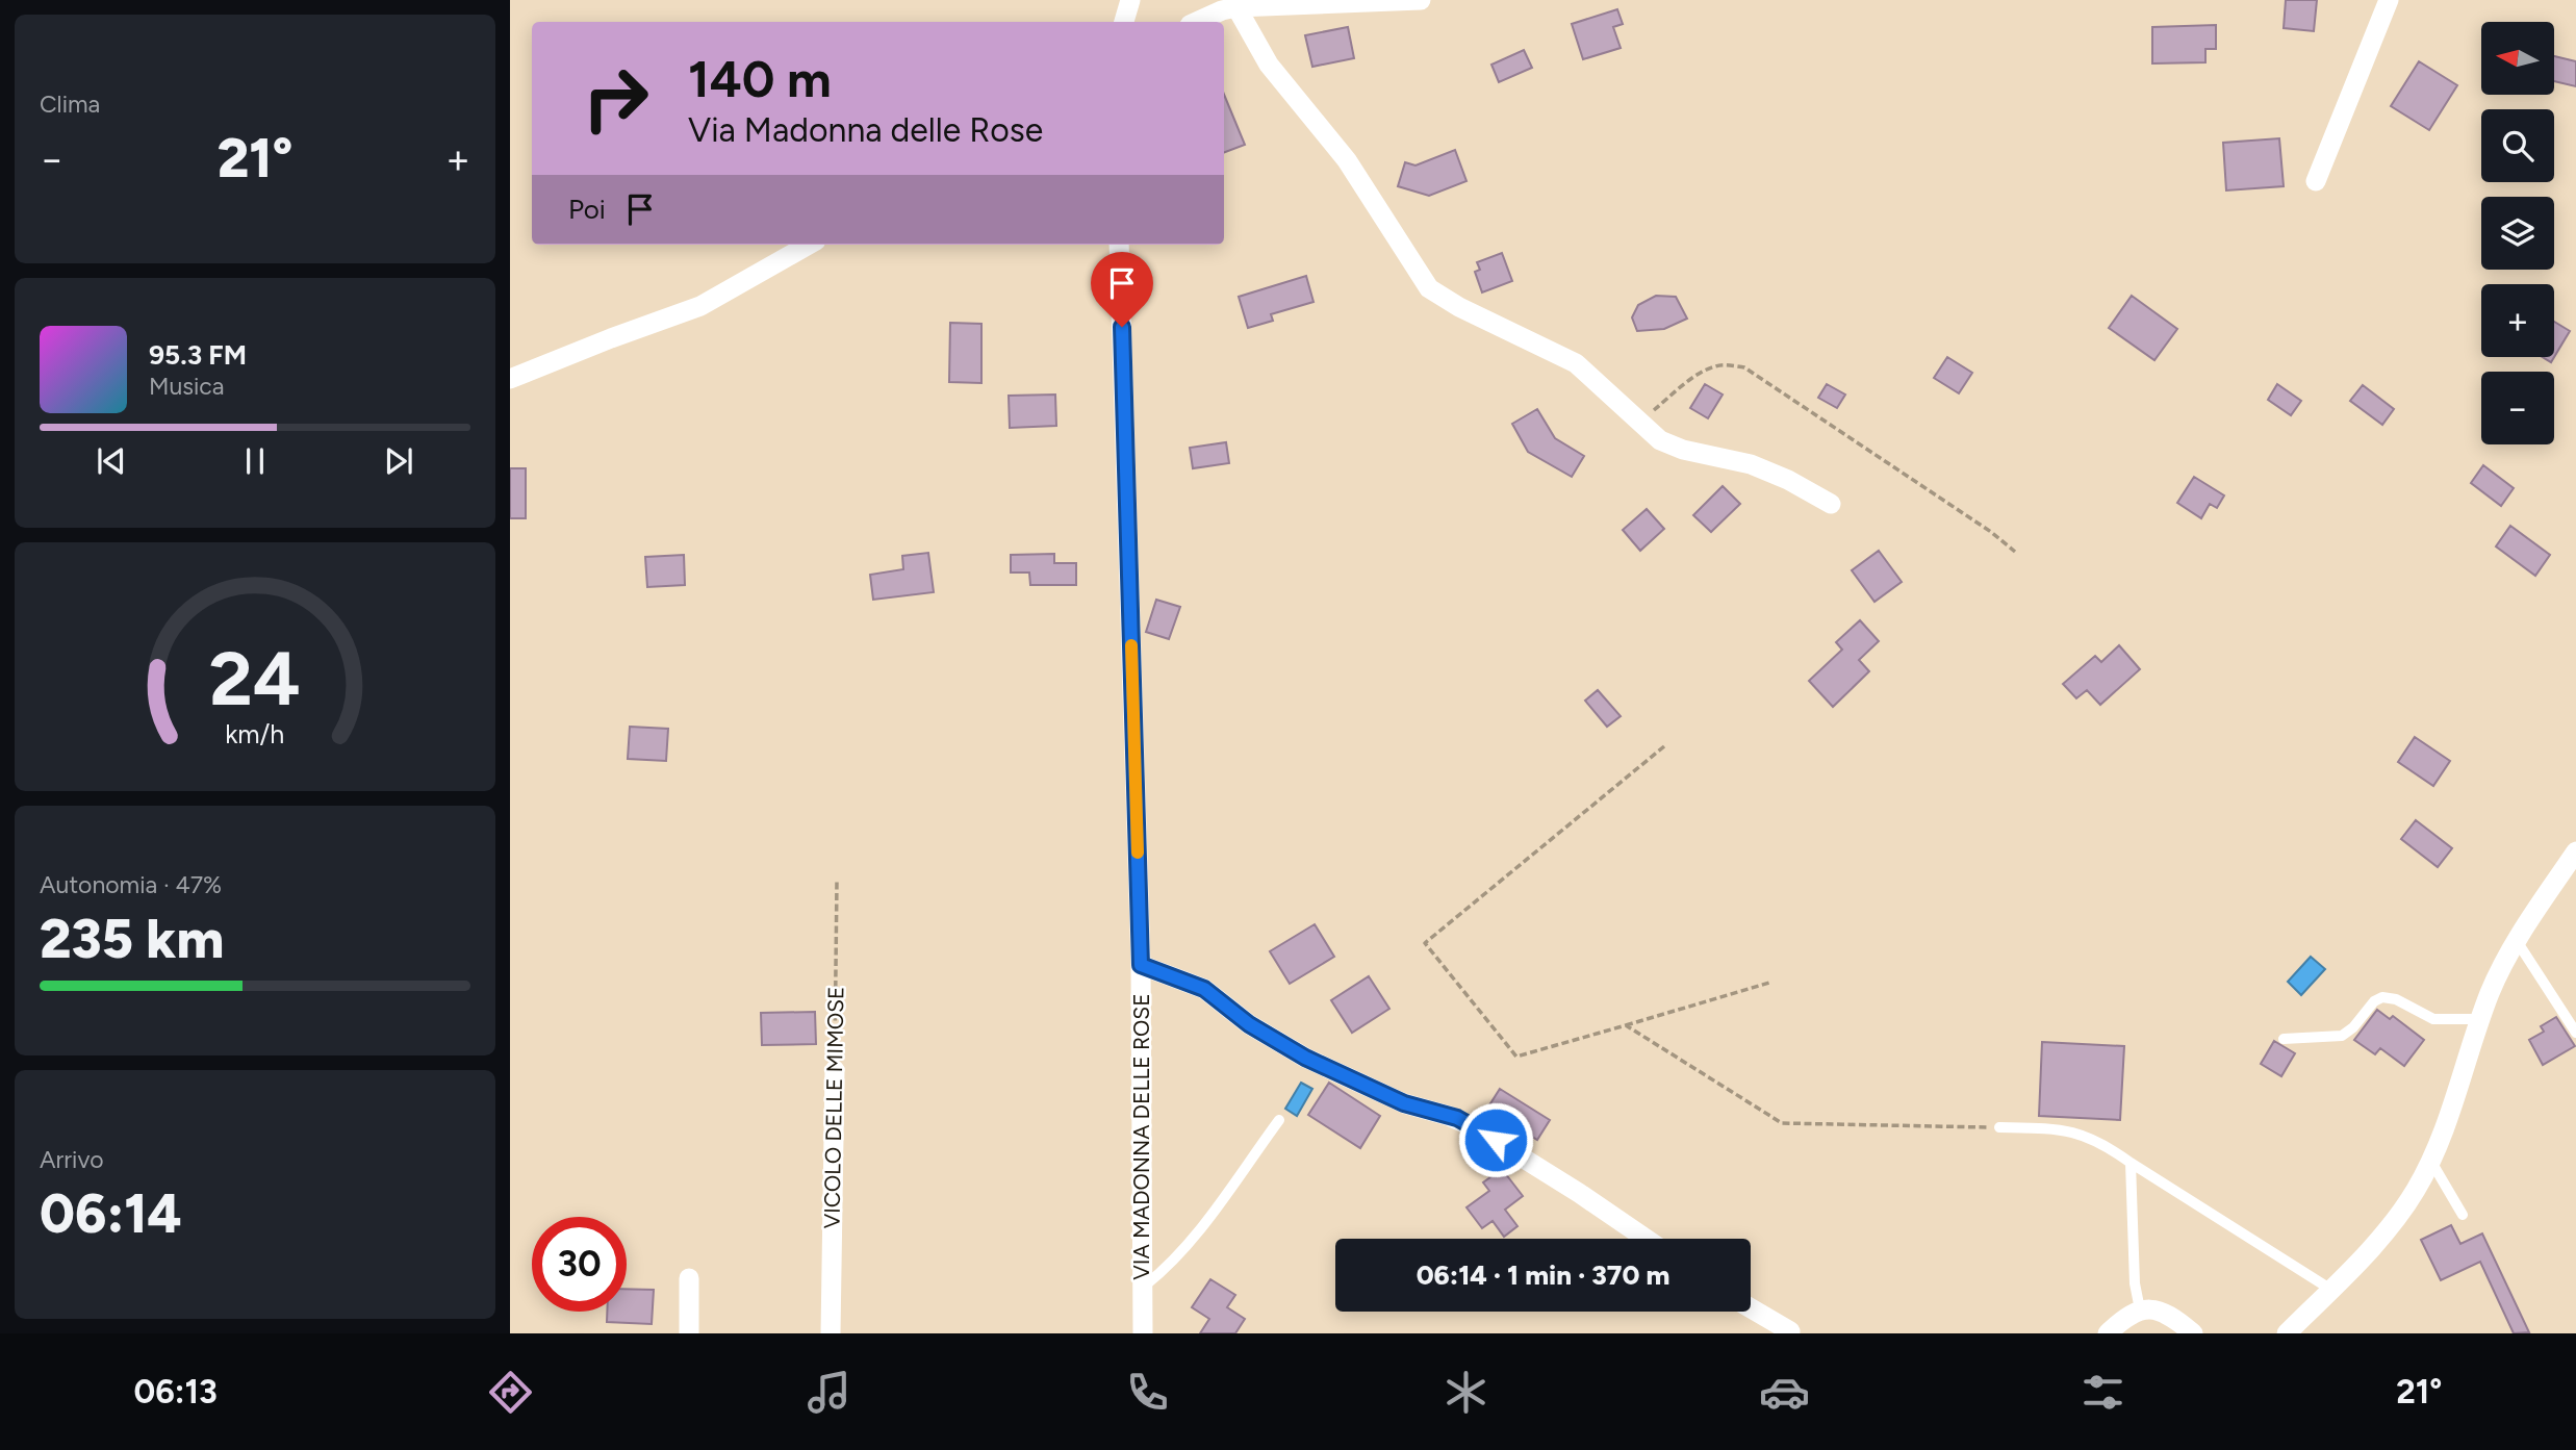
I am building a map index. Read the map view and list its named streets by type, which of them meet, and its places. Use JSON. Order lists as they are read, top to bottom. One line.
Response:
{"streets":{"street":["VICOLO DELLE MIMOSE","VIA MADONNA DELLE ROSE"]},"north":"left","page":{"tile":["Clima",["Autonomia · 47%","235 km"],["Arrivo","06:14"]],"map_buttons":["+","−"],"turn":["140 m","Via Madonna delle Rose"],"heat":["−","21°","+"],"then":"Poi","song":["95.3 FM","Musica"],"limit":"30","trip":"06:14 · 1 min · 370 m","tabs":["06:13","21°"],"gauge":["24","km/h"]}}
